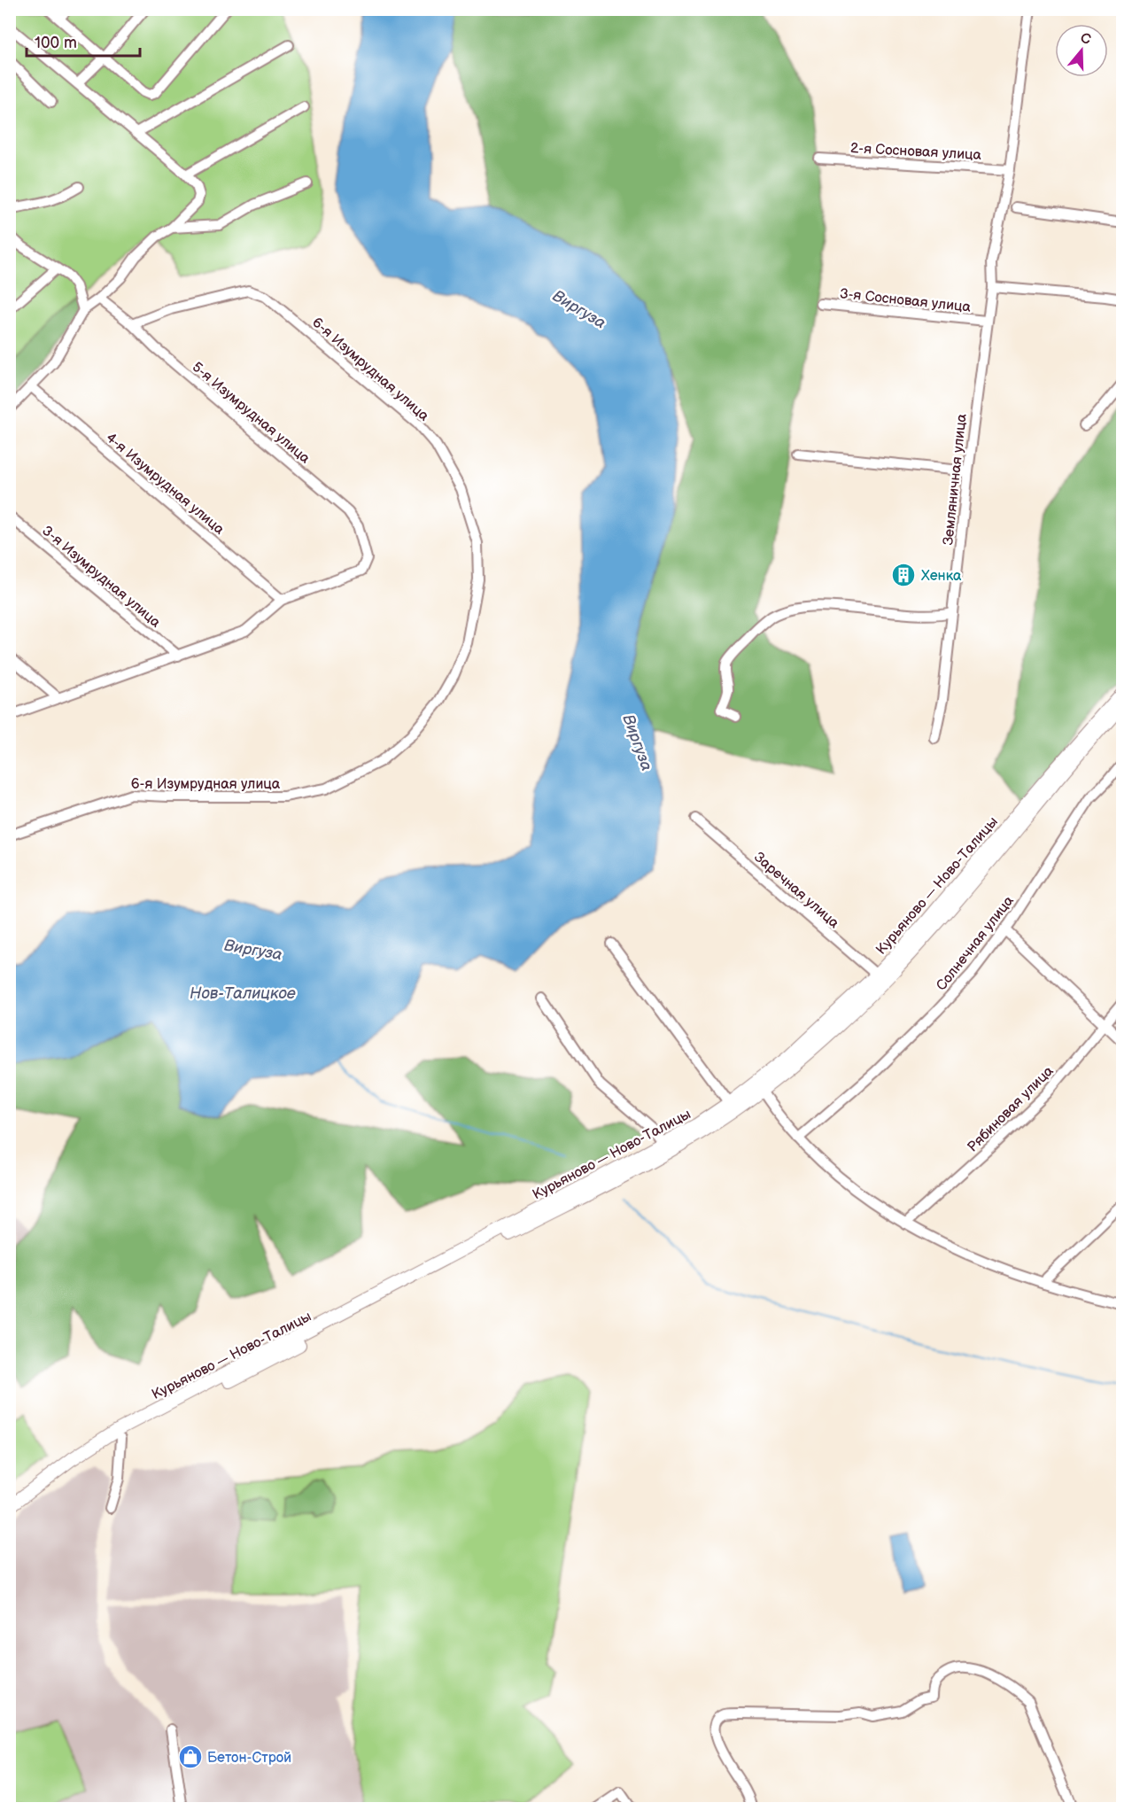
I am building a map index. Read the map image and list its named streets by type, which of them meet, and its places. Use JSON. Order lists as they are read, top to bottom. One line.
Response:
{"streets":{"main road":["Курьяново — Ново-Талицы"],"street":["2-я Сосновая улица","3-я Сосновая улица","6-я Изумрудная улица","5-я Изумрудная улица","Земляничная улица","4-я Изумрудная улица","3-я Изумрудная улица","Заречная улица","Солнечная улица","Рябиновая улица"]},"crossings":[["2-я Сосновая улица","Земляничная улица"],["3-я Сосновая улица","Земляничная улица"],["6-я Изумрудная улица","5-я Изумрудная улица"],["5-я Изумрудная улица","4-я Изумрудная улица"],["Курьяново — Ново-Талицы","Заречная улица"]],"water":["Виргуза","Нов-Талицкое"],"places":{"building":["Хенка"],"shop":["Бетон-Строй"]},"scale_bar":"100 m","north":"top"}
